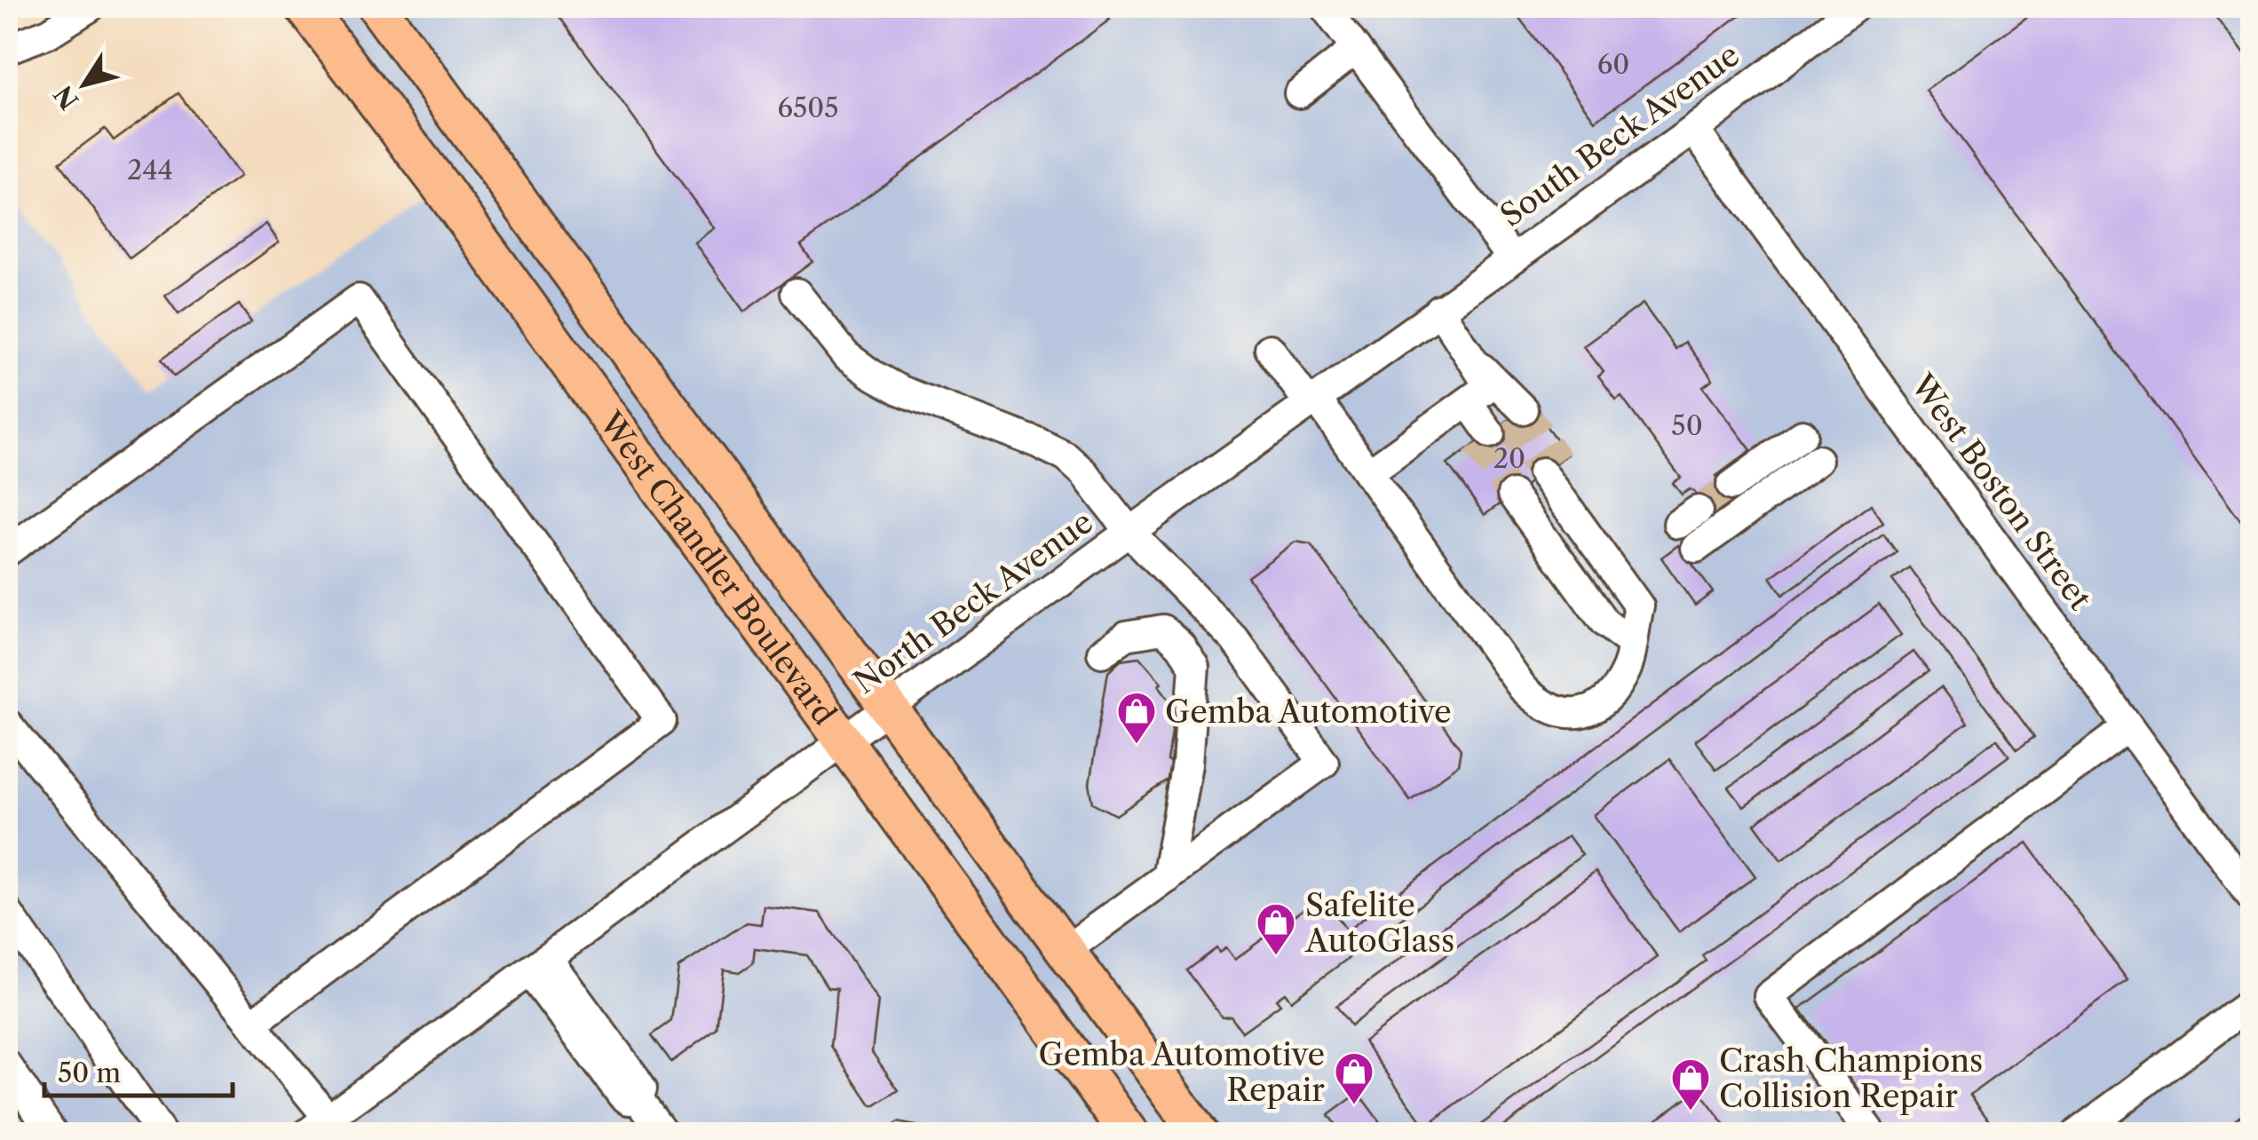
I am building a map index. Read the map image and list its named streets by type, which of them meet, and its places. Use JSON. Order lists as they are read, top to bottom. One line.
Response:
{"streets":{"main road":["West Chandler Boulevard"],"street":["South Beck Avenue","West Boston Street","North Beck Avenue"]},"crossings":[["South Beck Avenue","West Boston Street"],["South Beck Avenue","North Beck Avenue"],["West Chandler Boulevard","North Beck Avenue"]],"places":{"shop":["Gemba Automotive","Safelite AutoGlass","Gemba Automotive Repair","Crash Champions Collision Repair"]},"house_numbers":["60","6505","244","50","20"],"scale_bar":"50 m","north":"bottom left"}
